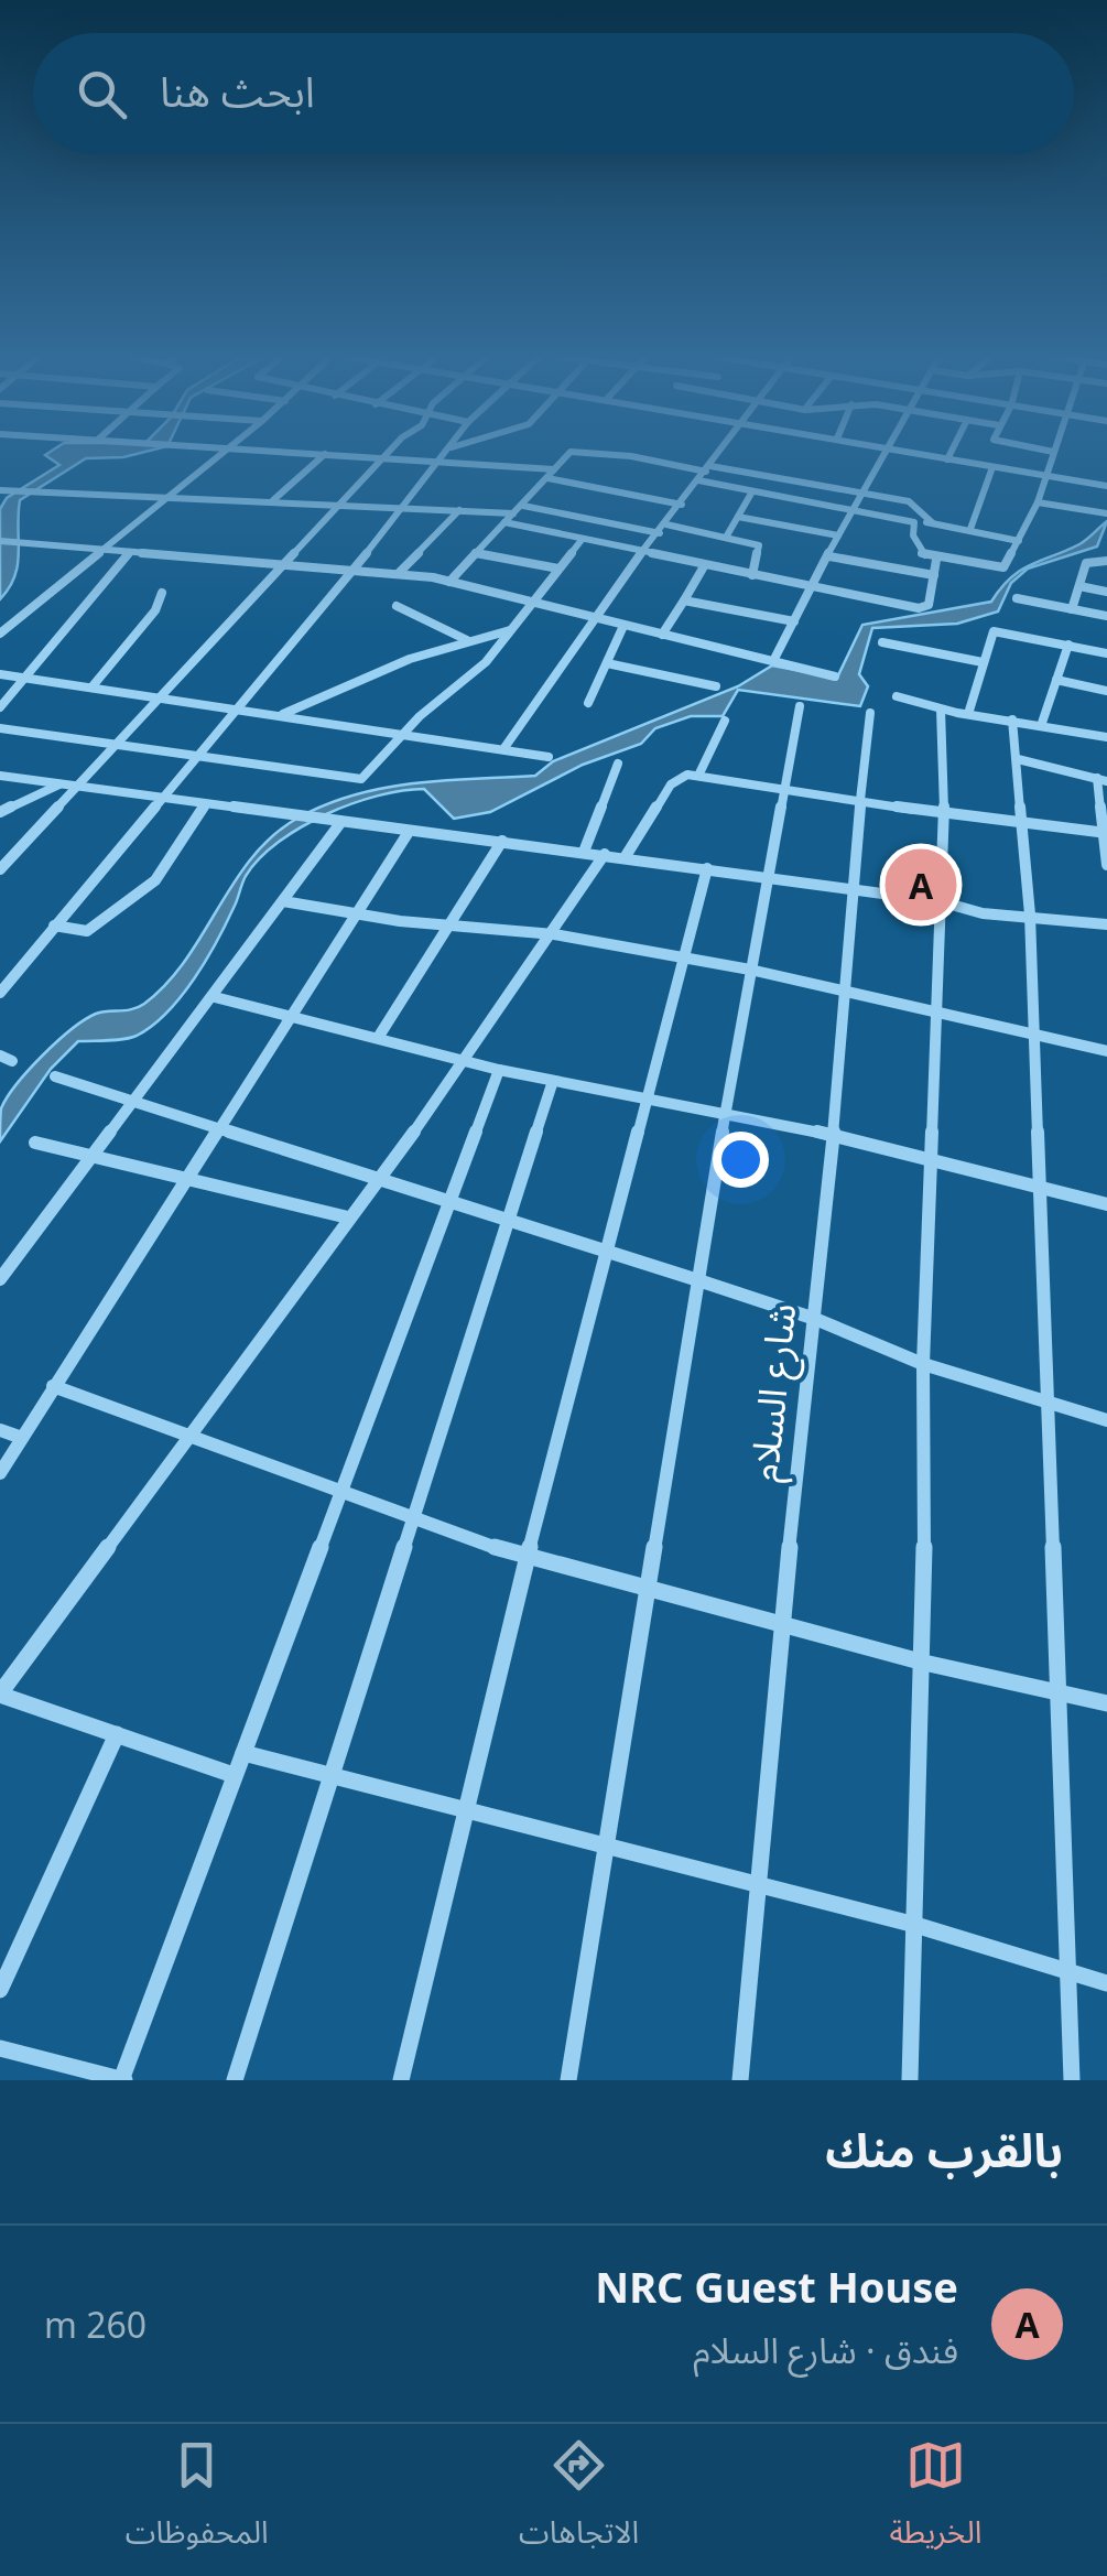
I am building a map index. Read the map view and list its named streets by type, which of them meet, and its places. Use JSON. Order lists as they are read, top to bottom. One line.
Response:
{"streets":{"street":["شارع السلام"]},"page":{"search":"ابحث هنا","pins":"A","heading":"بالقرب منك","list":[{"mark":"A","name":"NRC Guest House","note":"فندق · شارع السلام","value":"260 m"}],"nav":["الخريطة","الاتجاهات","المحفوظات"]}}
